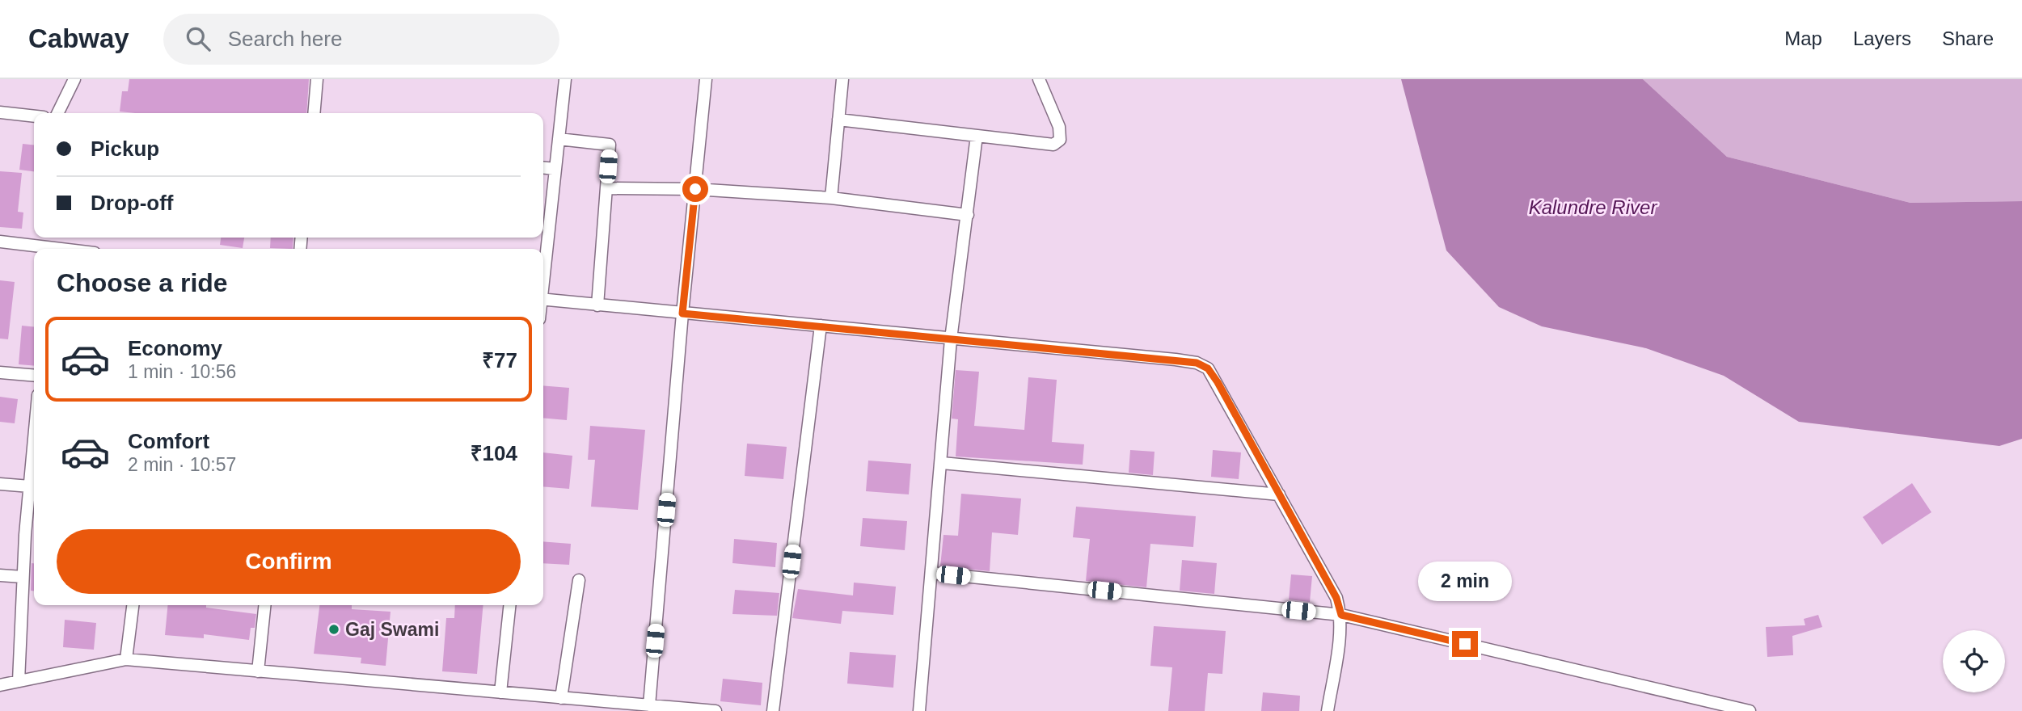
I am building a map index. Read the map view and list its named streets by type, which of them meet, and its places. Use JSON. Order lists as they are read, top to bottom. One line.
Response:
{"water":["Kalundre River"],"places":["Gaj Swami"],"page":{"header":"Cabway","search":"Search here","nav":["Map","Layers","Share"],"banner":["Pickup","Drop-off"],"heading":"Choose a ride","list":[{"name":"Economy","note":"1 min · 10:56","value":"₹77"},{"name":"Comfort","note":"2 min · 10:57","value":"₹104"}],"buttons":"Confirm","bubble":"2 min"}}
